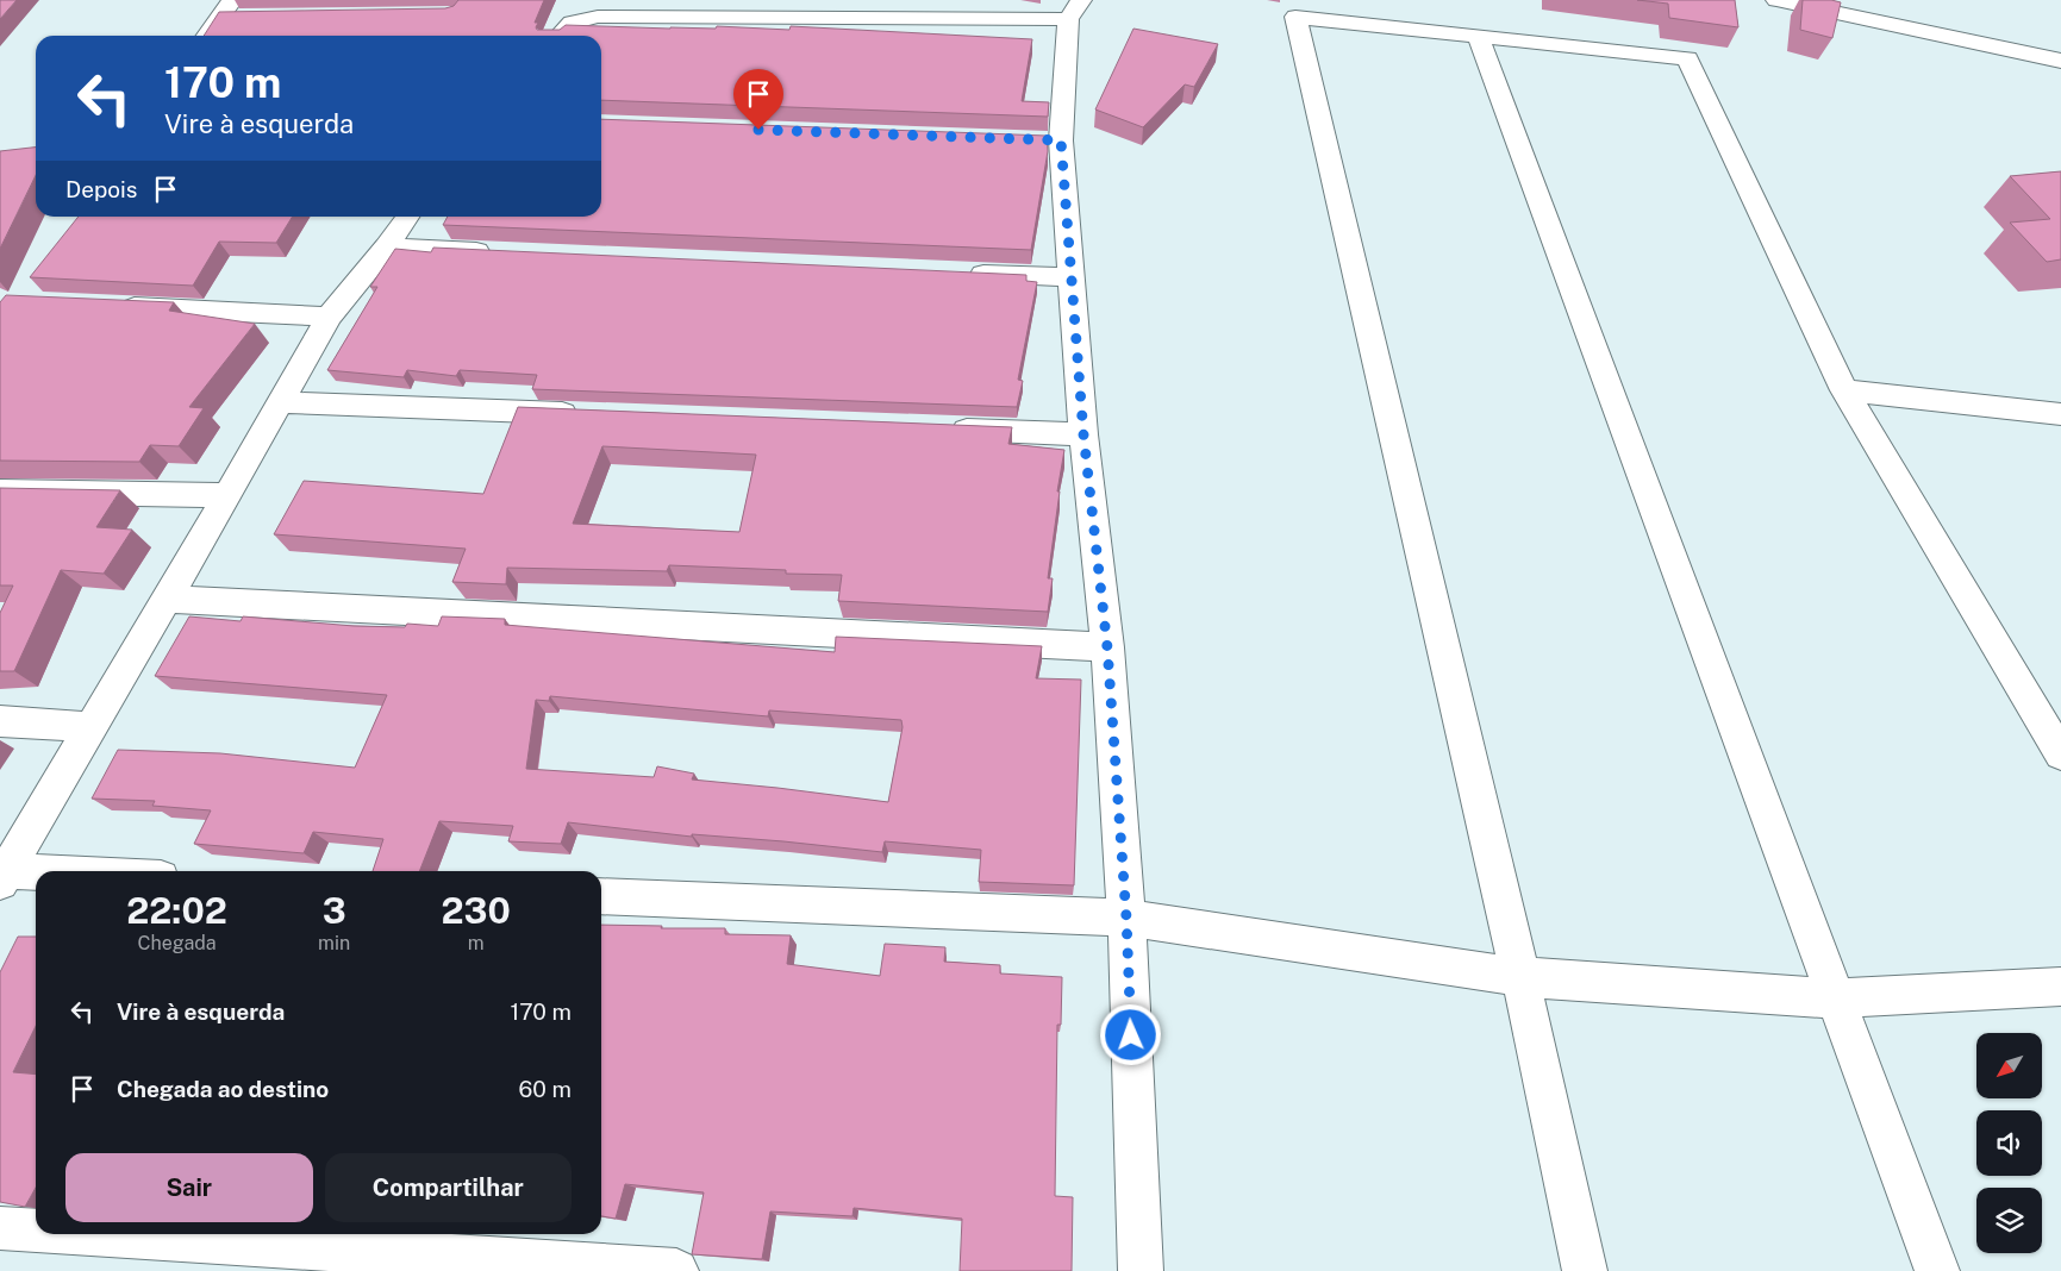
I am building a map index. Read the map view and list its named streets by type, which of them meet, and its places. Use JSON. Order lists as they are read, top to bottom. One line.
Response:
{"north":"bottom left","page":{"turn":["170 m","Vire à esquerda"],"then":"Depois","eta":["22:02","Chegada","3","min","230","m"],"list":[{"name":"Vire à esquerda","value":"170 m"},{"name":"Chegada ao destino","value":"60 m"}],"buttons":["Sair","Compartilhar"]}}
